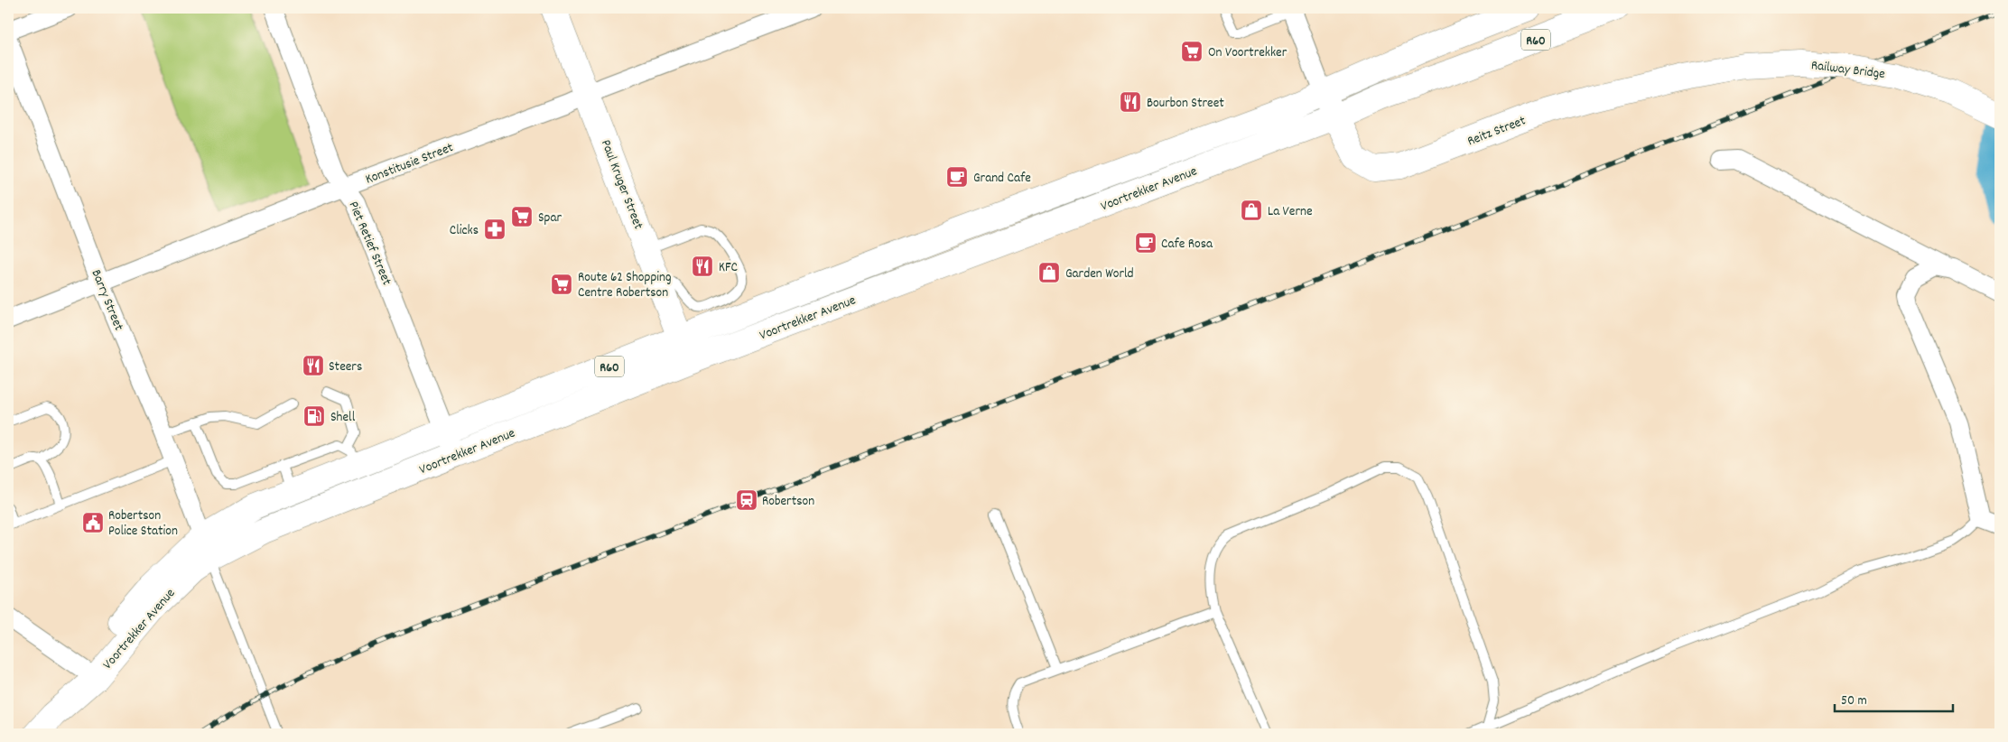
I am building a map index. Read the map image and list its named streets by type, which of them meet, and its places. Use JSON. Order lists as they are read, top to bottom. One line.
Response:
{"streets":{"main road":["R60","Railway Bridge","Reitz Street","Paul Kruger Street","Voortrekker Avenue"],"street":["Konstitusie Street","Piet Retief Street","Barry Street"]},"crossings":[["Railway Bridge","Reitz Street"],["Reitz Street","Voortrekker Avenue"],["Konstitusie Street","Paul Kruger Street"],["Konstitusie Street","Piet Retief Street"],["Konstitusie Street","Barry Street"],["Paul Kruger Street","Voortrekker Avenue"],["Voortrekker Avenue","Piet Retief Street"],["Voortrekker Avenue","Barry Street"]],"places":{"supermarket":["On Voortrekker","Spar","Route 62 Shopping Centre Robertson"],"restaurant":["Bourbon Street","KFC","Steers"],"cafe":["Grand Cafe","Cafe Rosa"],"shop":["La Verne","Garden World"],"pharmacy":["Clicks"],"fuel station":["Shell"],"station":["Robertson"],"public building":["Robertson Police Station"]},"scale_bar":"50 m"}
